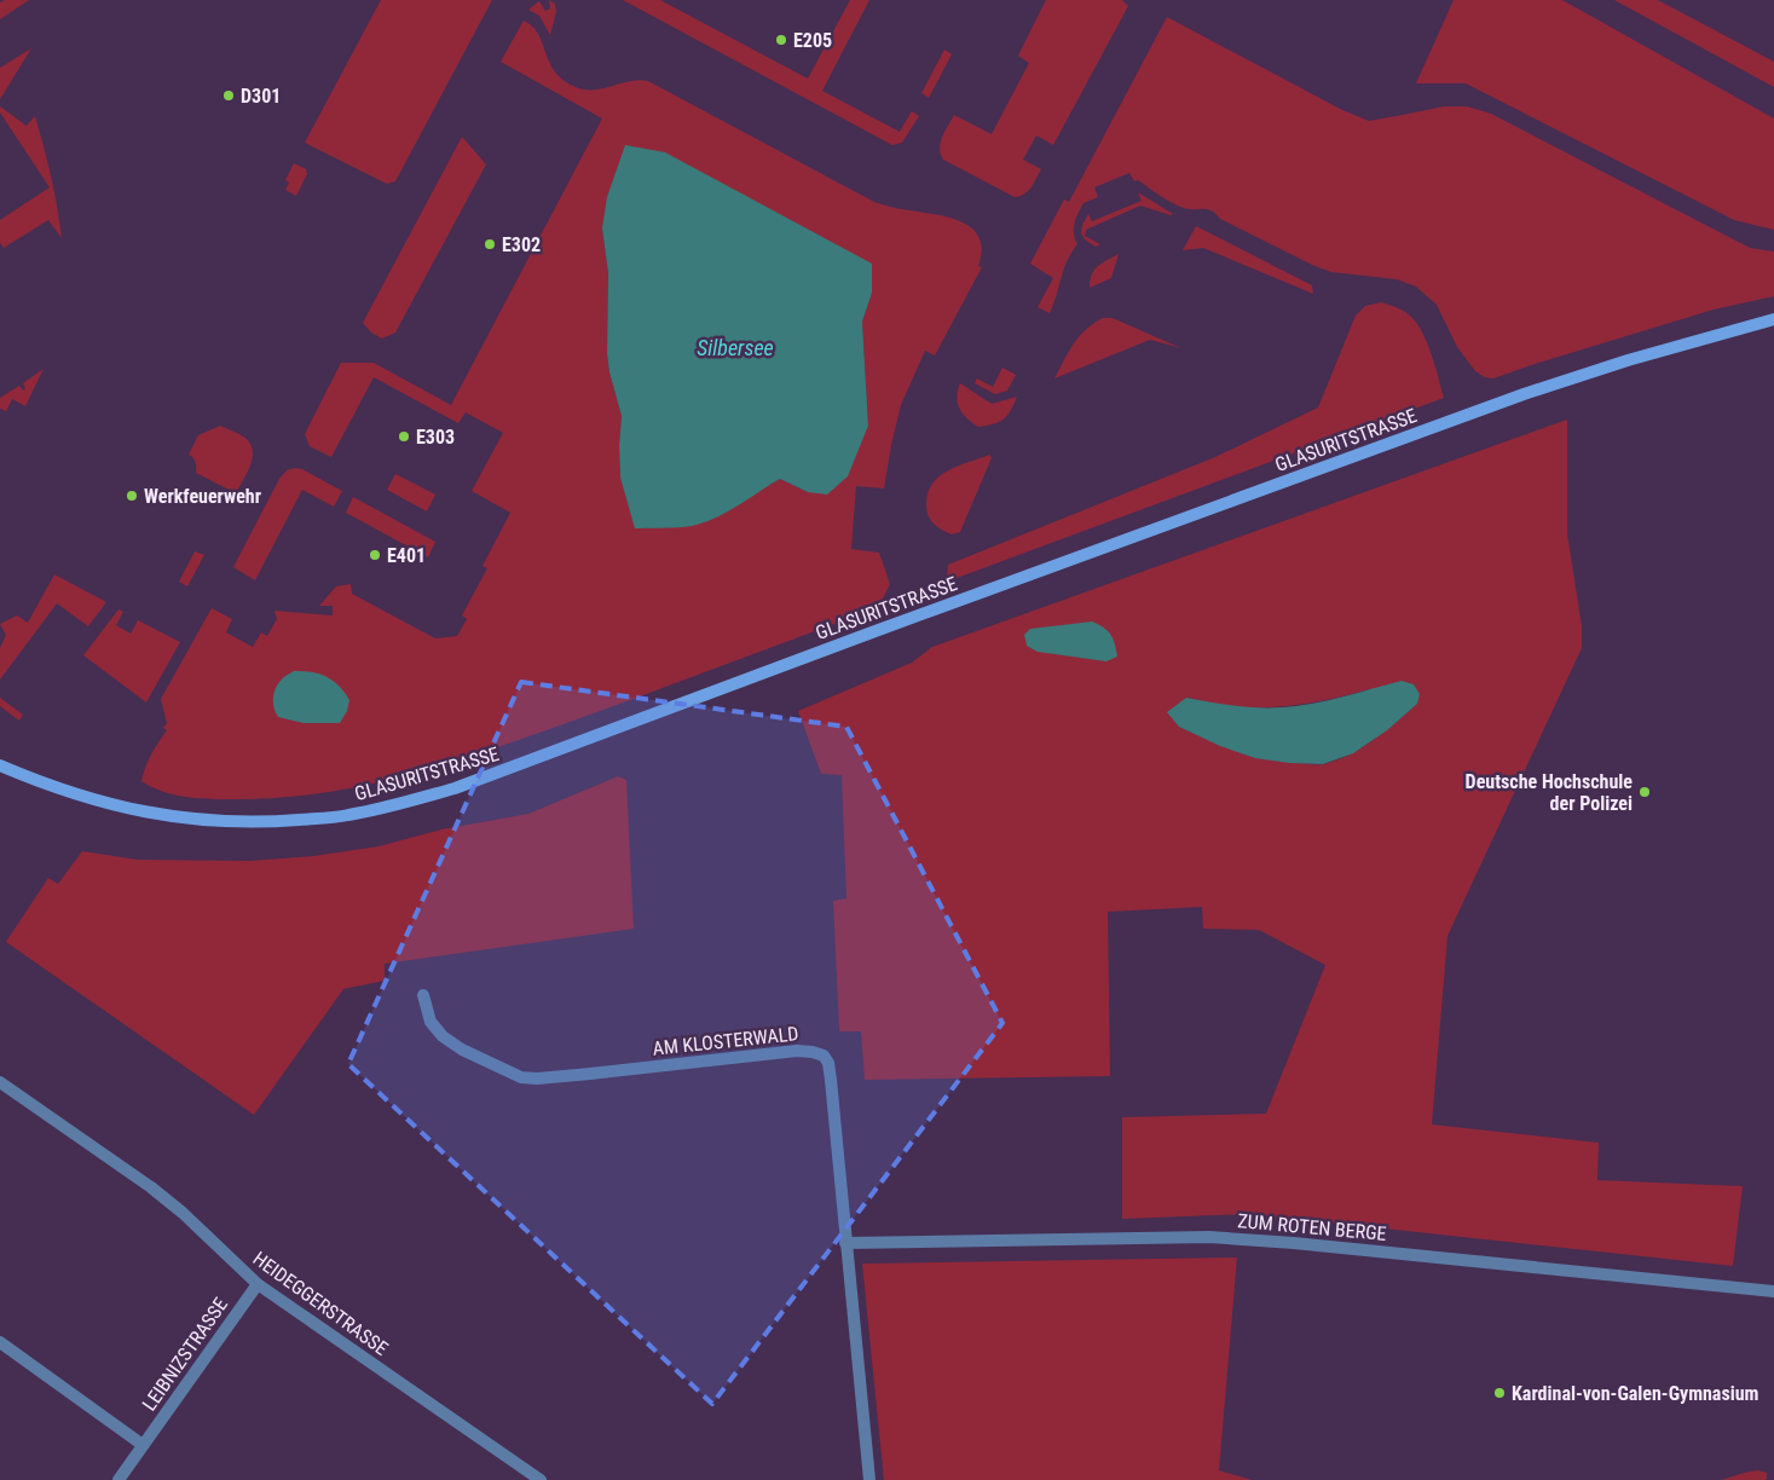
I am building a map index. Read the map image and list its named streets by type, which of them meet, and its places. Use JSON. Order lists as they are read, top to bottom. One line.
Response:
{"streets":{"main road":["GLASURITSTRASSE"],"street":["AM KLOSTERWALD","ZUM ROTEN BERGE","HEIDEGGERSTRASSE","LEIBNIZSTRASSE"]},"crossings":[["AM KLOSTERWALD","ZUM ROTEN BERGE"],["HEIDEGGERSTRASSE","LEIBNIZSTRASSE"]],"water":["Silbersee"],"places":["E205","D301","E302","E303","Werkfeuerwehr","E401","Deutsche Hochschule der Polizei","Kardinal-von-Galen-Gymnasium"]}
